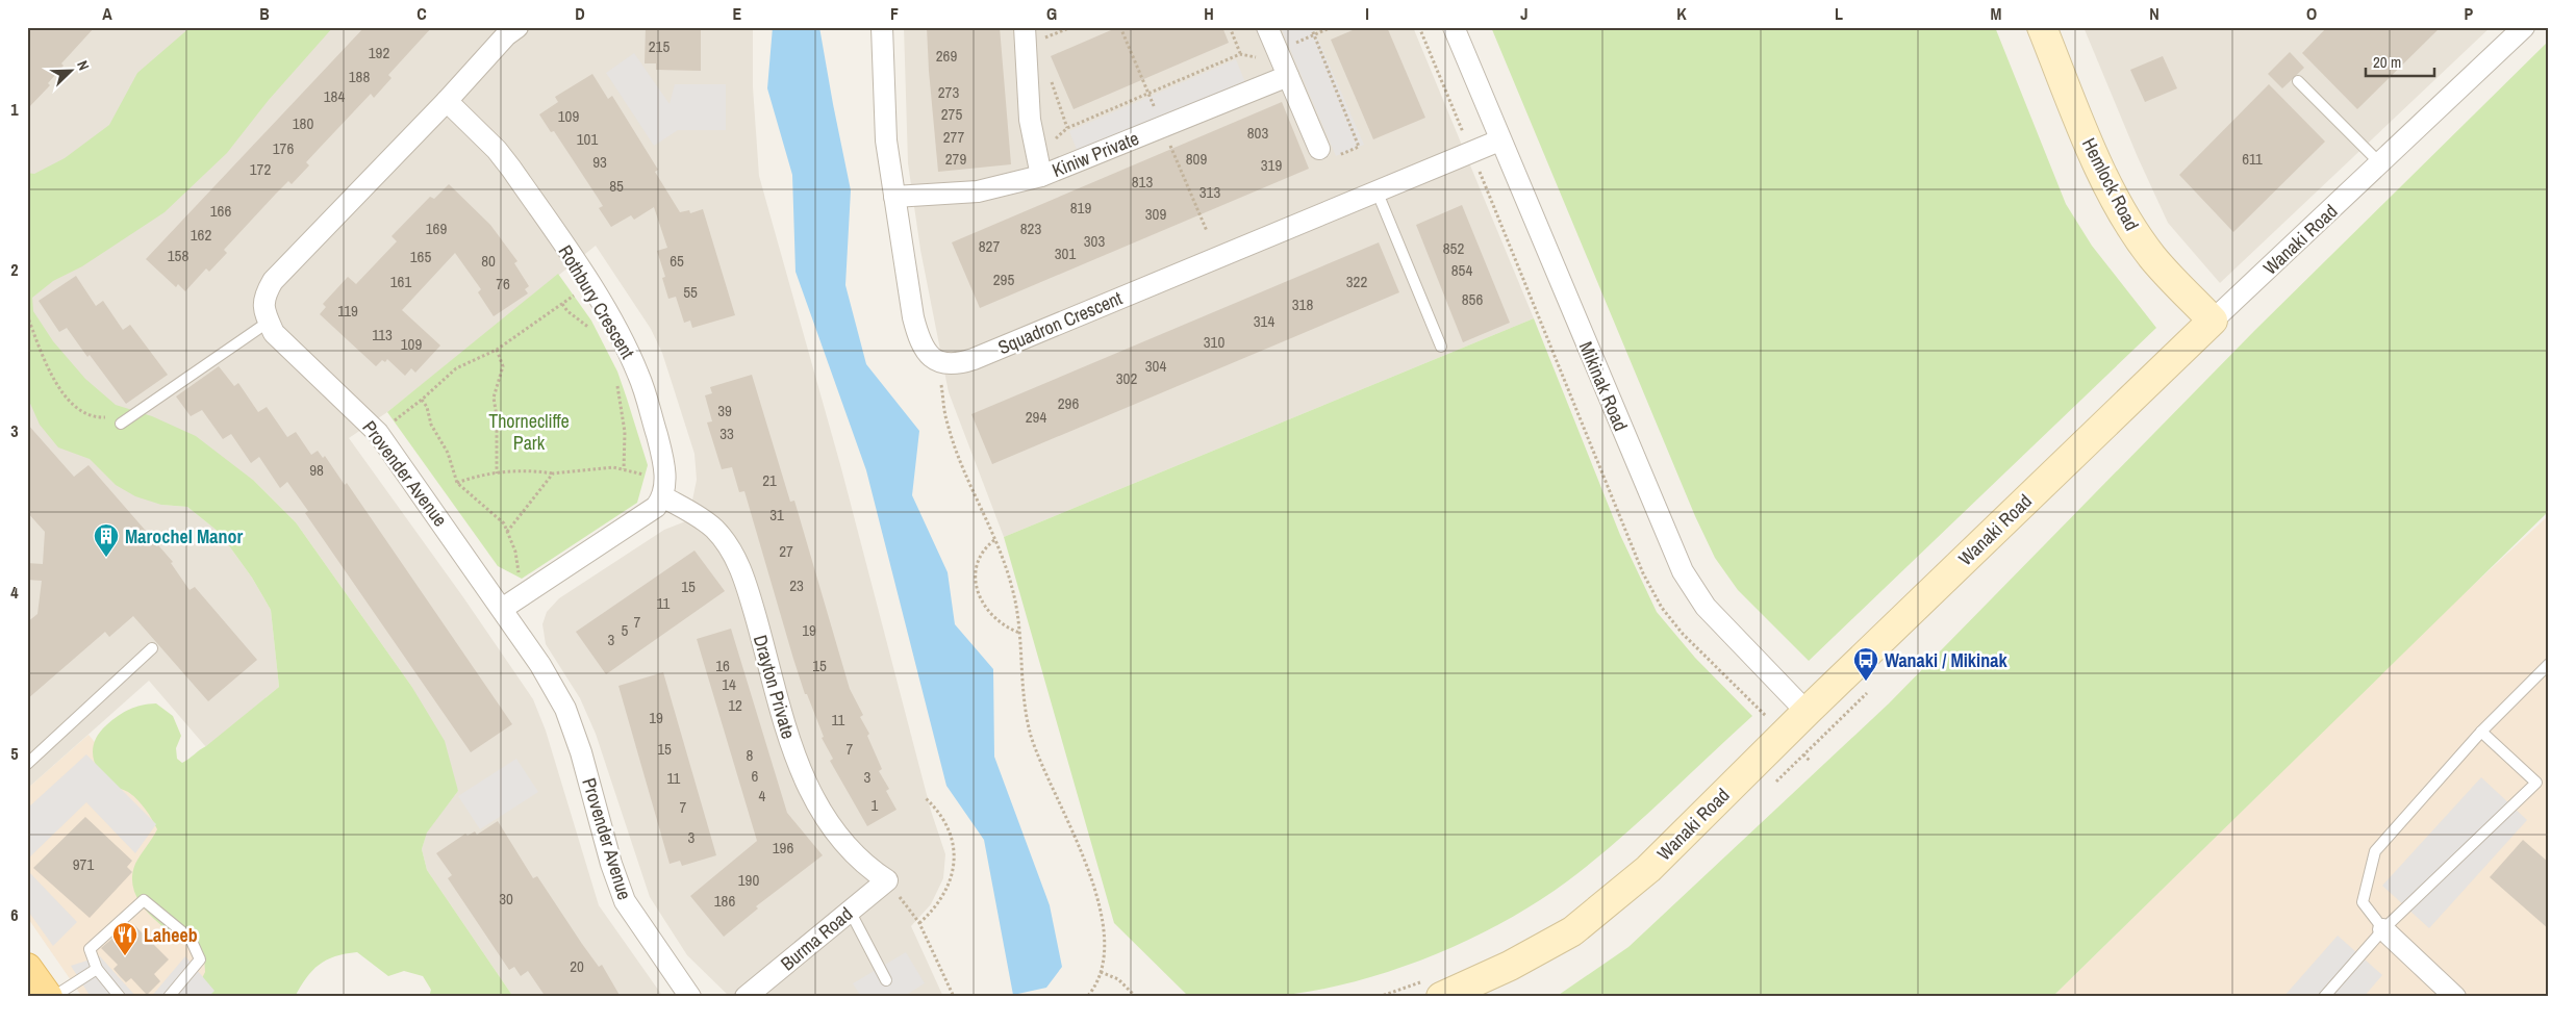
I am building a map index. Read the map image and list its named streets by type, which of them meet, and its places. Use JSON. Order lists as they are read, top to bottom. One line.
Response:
{"streets":{"street":["Kiniw Private","Hemlock Road","Wanaki Road","Rothbury Crescent","Squadron Crescent","Mikinak Road","Provender Avenue","Drayton Private","Burma Road"]},"crossings":[["Hemlock Road","Wanaki Road"],["Wanaki Road","Mikinak Road"],["Rothbury Crescent","Provender Avenue"],["Rothbury Crescent","Drayton Private"],["Squadron Crescent","Mikinak Road"],["Drayton Private","Burma Road"]],"parks":["Thornecliffe Park"],"places":{"building":["Marochel Manor"],"bus stop":["Wanaki / Mikinak"],"restaurant":["Laheeb"]},"house_numbers":["215","192","269","188","273","184","275","109","180","803","277","101","176","279","809","611","93","319","172","813","85","313","819","166","309","169","823","162","303","827","852","301","158","165","80","65","854","295","161","322","76","55","856","318","119","314","113","310","109","304","302","296","39","294","33","98","21","31","27","23","15","11","7","5","19","3","16","15","14","12","19","11","15","7","8","6","3","11","4","1","7","3","196","971","190","30","186","20"],"scale_bar":"20 m","north":"top right","grid":{"columns":["A","B","C","D","E","F","G","H","I","J","K","L","M","N","O","P"],"rows":["1","2","3","4","5","6"]}}
